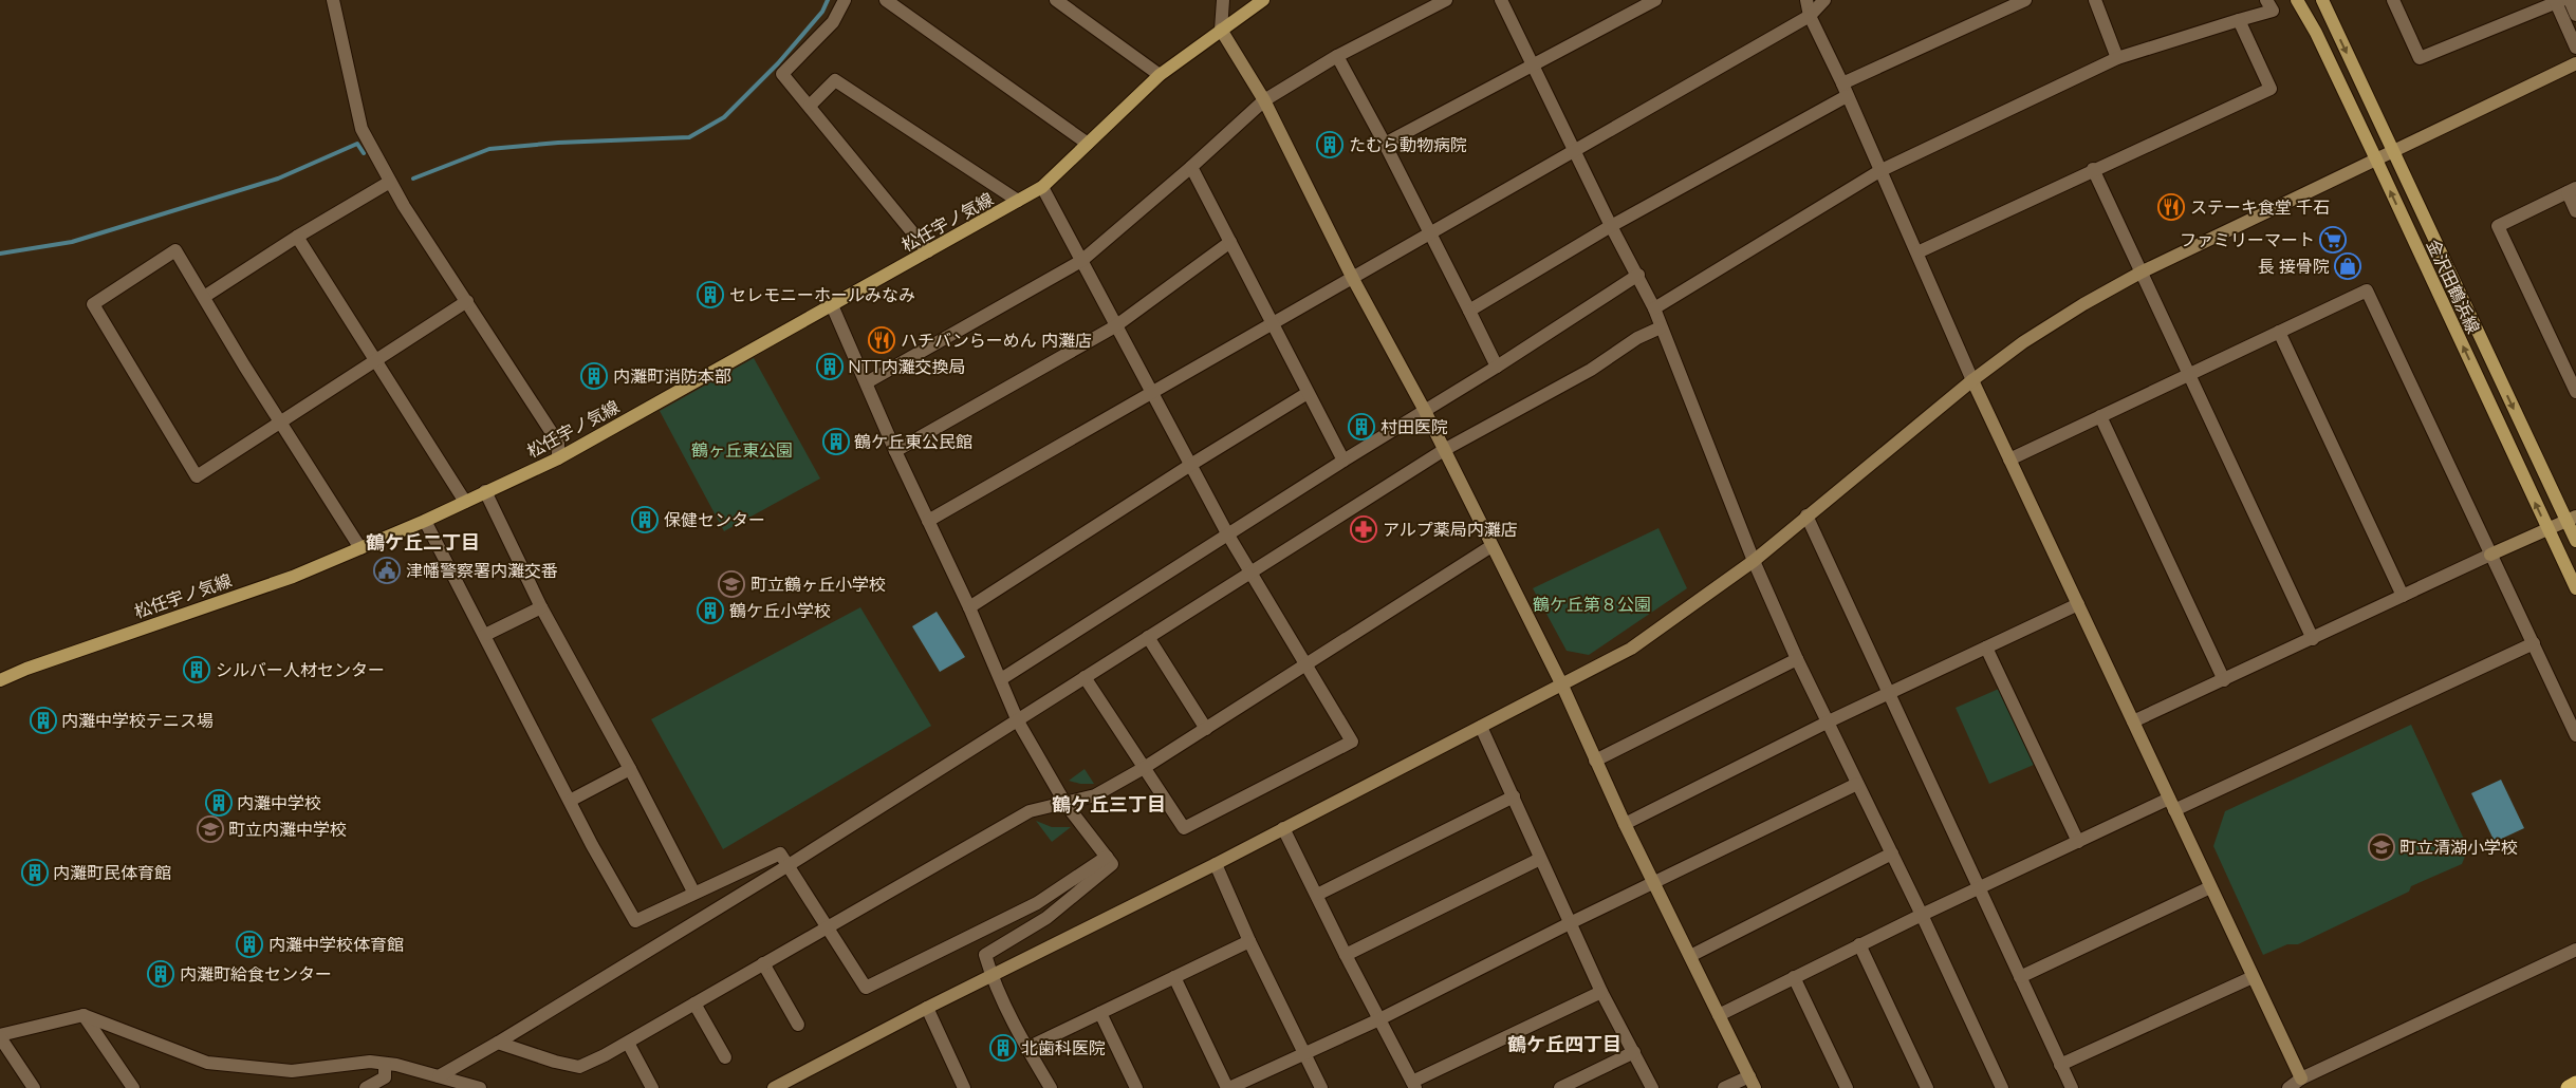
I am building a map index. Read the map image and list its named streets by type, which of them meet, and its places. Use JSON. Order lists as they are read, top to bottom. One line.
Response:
{"streets":{"main road":["松任宇ノ気線","金沢田鶴浜線"]},"districts":["鶴ケ丘二丁目","鶴ケ丘三丁目","鶴ケ丘四丁目"],"parks":["鶴ヶ丘東公園","鶴ケ丘第８公園"],"places":{"building":["たむら動物病院","セレモニーホールみなみ","NTT内灘交換局","内灘町消防本部","村田医院","鶴ケ丘東公民館","保健センター","鶴ケ丘小学校","シルバー人材センター","内灘中学校テニス場","内灘中学校","内灘町民体育館","内灘中学校体育館","内灘町給食センター","北歯科医院"],"restaurant":["ステーキ食堂 千石","ハチバンらーめん 内灘店"],"supermarket":["ファミリーマート"],"shop":["長 接骨院"],"pharmacy":["アルプ薬局内灘店"],"public building":["津幡警察署内灘交番"],"school or university":["町立鶴ヶ丘小学校","町立内灘中学校","町立清湖小学校"]}}
